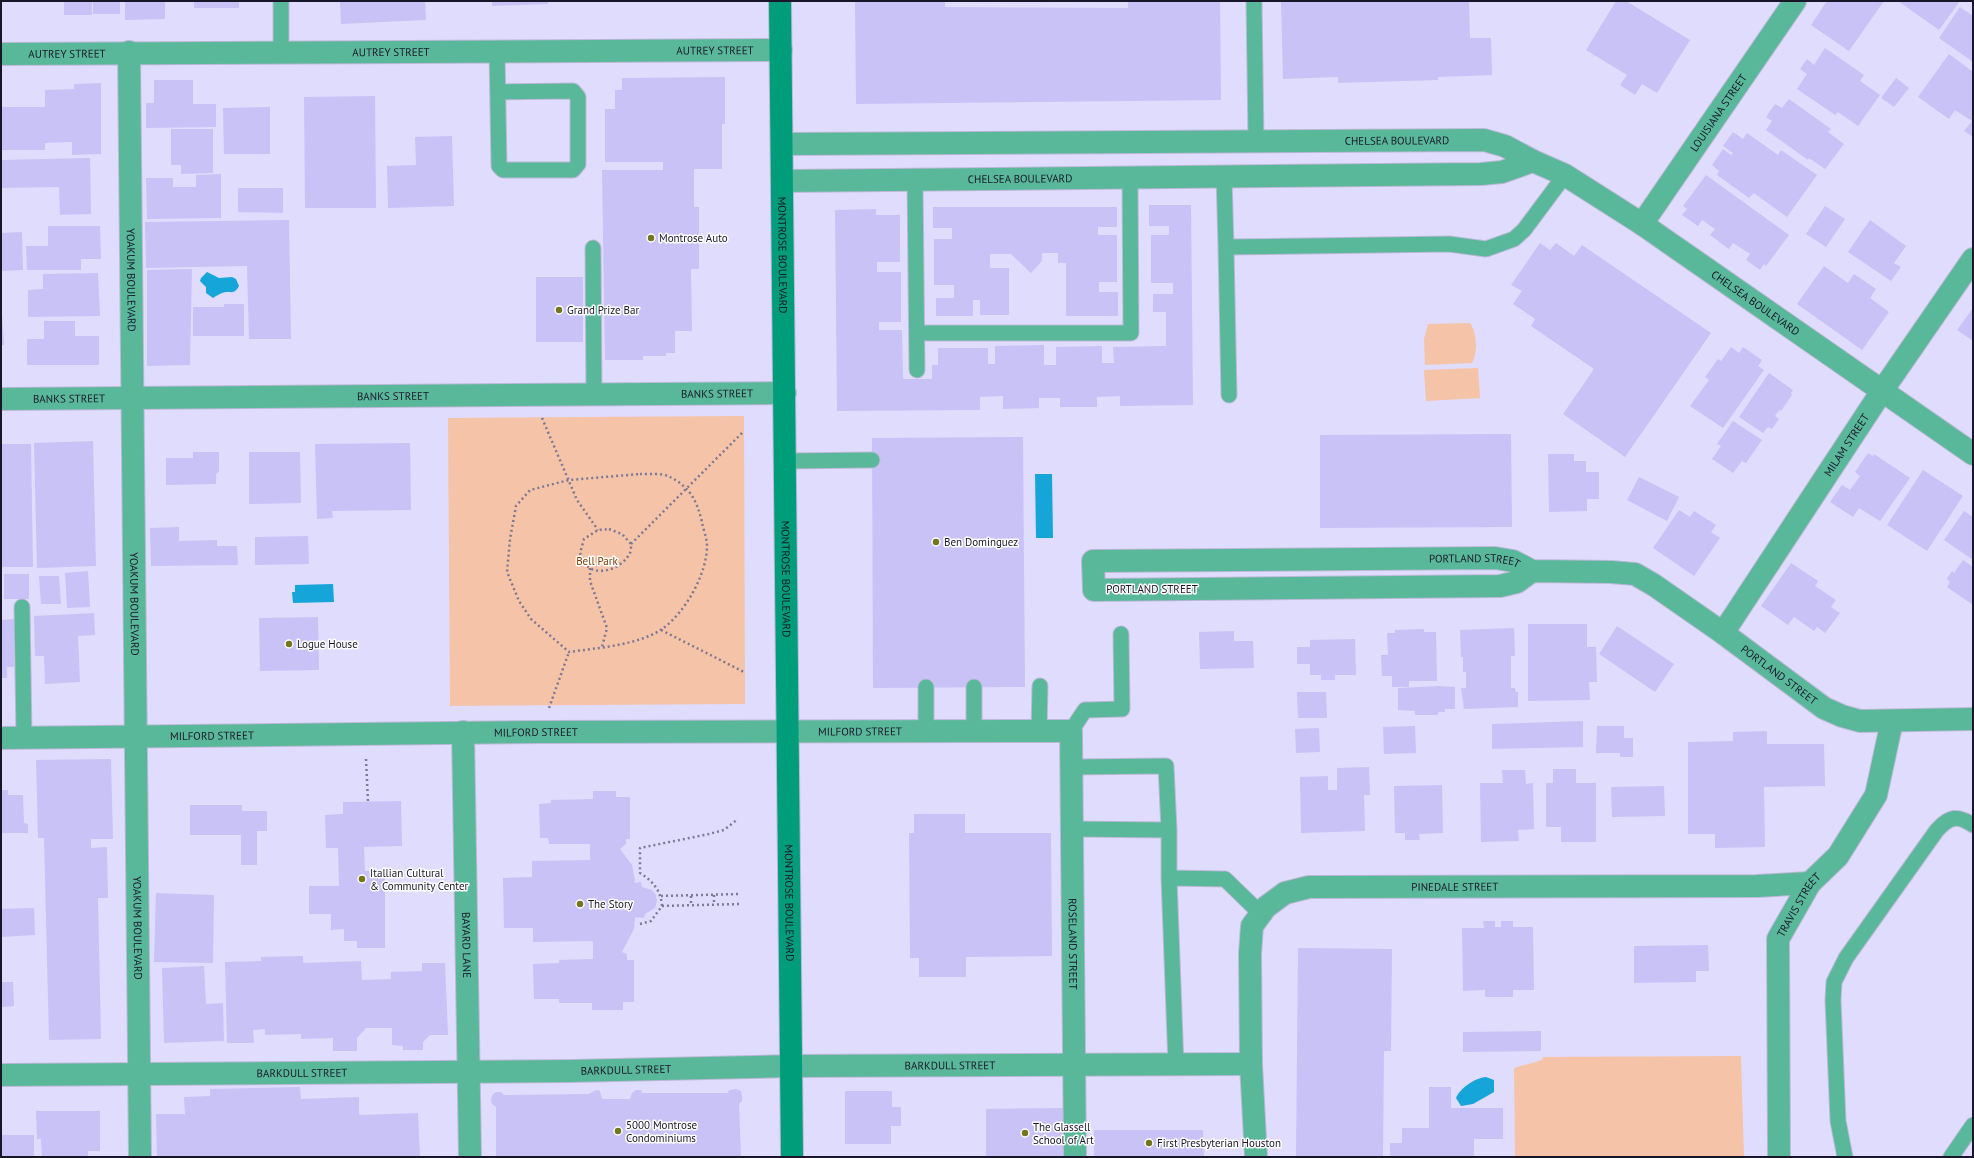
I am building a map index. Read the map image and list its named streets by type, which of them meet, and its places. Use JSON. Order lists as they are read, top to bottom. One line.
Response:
{"streets":{"main road":["MONTROSE BOULEVARD"],"street":["AUTREY STREET","LOUISIANA STREET","CHELSEA BOULEVARD","YOAKUM BOULEVARD","BANKS STREET","MILAM STREET","PORTLAND STREET","MILFORD STREET","PINEDALE STREET","TRAVIS STREET","ROSELAND STREET","BAYARD LANE","BARKDULL STREET"]},"crossings":[["AUTREY STREET","MONTROSE BOULEVARD"],["AUTREY STREET","YOAKUM BOULEVARD"],["LOUISIANA STREET","CHELSEA BOULEVARD"],["CHELSEA BOULEVARD","MONTROSE BOULEVARD"],["CHELSEA BOULEVARD","MILAM STREET"],["MONTROSE BOULEVARD","BANKS STREET"],["MONTROSE BOULEVARD","MILFORD STREET"],["MONTROSE BOULEVARD","BARKDULL STREET"],["YOAKUM BOULEVARD","BANKS STREET"],["YOAKUM BOULEVARD","MILFORD STREET"],["YOAKUM BOULEVARD","BARKDULL STREET"],["MILAM STREET","PORTLAND STREET"],["PORTLAND STREET","TRAVIS STREET"],["MILFORD STREET","ROSELAND STREET"],["MILFORD STREET","BAYARD LANE"],["PINEDALE STREET","TRAVIS STREET"],["PINEDALE STREET","BARKDULL STREET"],["ROSELAND STREET","BARKDULL STREET"],["BAYARD LANE","BARKDULL STREET"]],"parks":["Bell Park"],"places":["Montrose Auto","Grand Prize Bar","Ben Dominguez","Logue House","Itallian Cultural & Community Center","The Story","5000 Montrose Condominiums","The Glassell School of Art","First Presbyterian Houston"]}
